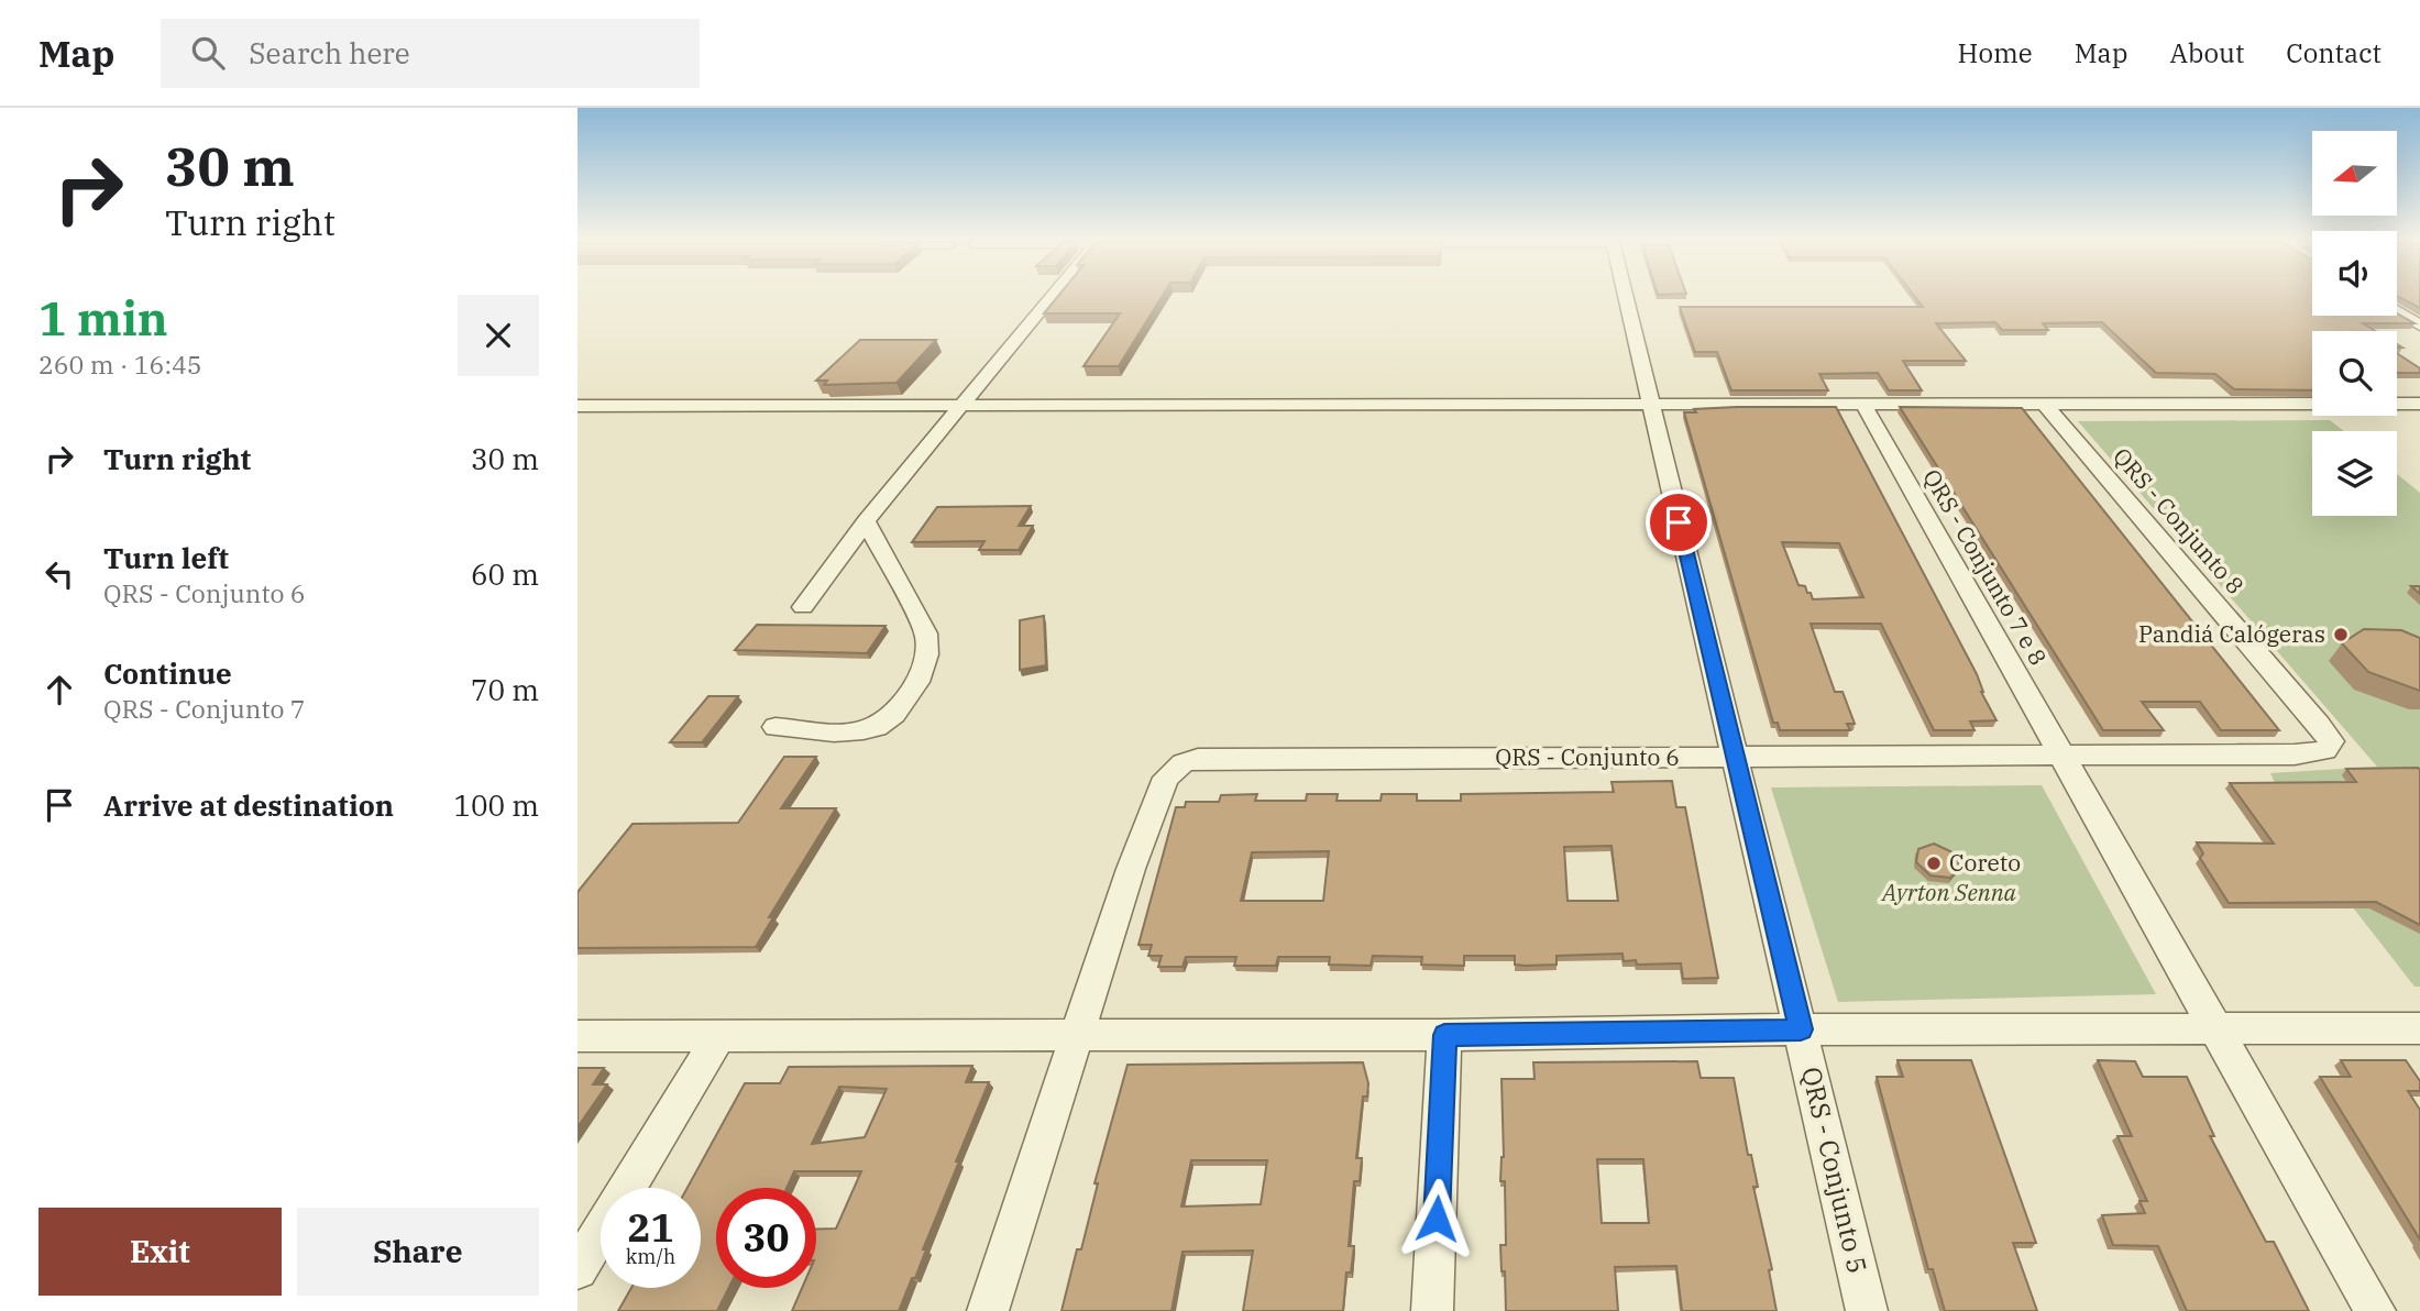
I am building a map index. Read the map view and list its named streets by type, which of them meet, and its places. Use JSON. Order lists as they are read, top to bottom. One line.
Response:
{"streets":{"street":["QRS - Conjunto 8","QRS - Conjunto 7 e 8","QRS - Conjunto 6","QRS - Conjunto 5"]},"crossings":[["QRS - Conjunto 8","QRS - Conjunto 6"],["QRS - Conjunto 7 e 8","QRS - Conjunto 6"]],"parks":["Ayrton Senna"],"places":["Pandiá Calógeras","Coreto"],"north":"left","page":{"header":"Map","search":"Search here","nav":["Home","Map","About","Contact"],"turn":["30 m","Turn right"],"heading":["1 min","260 m · 16:45"],"list":[{"name":"Turn right","value":"30 m"},{"name":"Turn left","note":"QRS - Conjunto 6","value":"60 m"},{"name":"Continue","note":"QRS - Conjunto 7","value":"70 m"},{"name":"Arrive at destination","value":"100 m"}],"speed":"21 km/h","limit":"30","buttons":["Exit","Share"]}}
